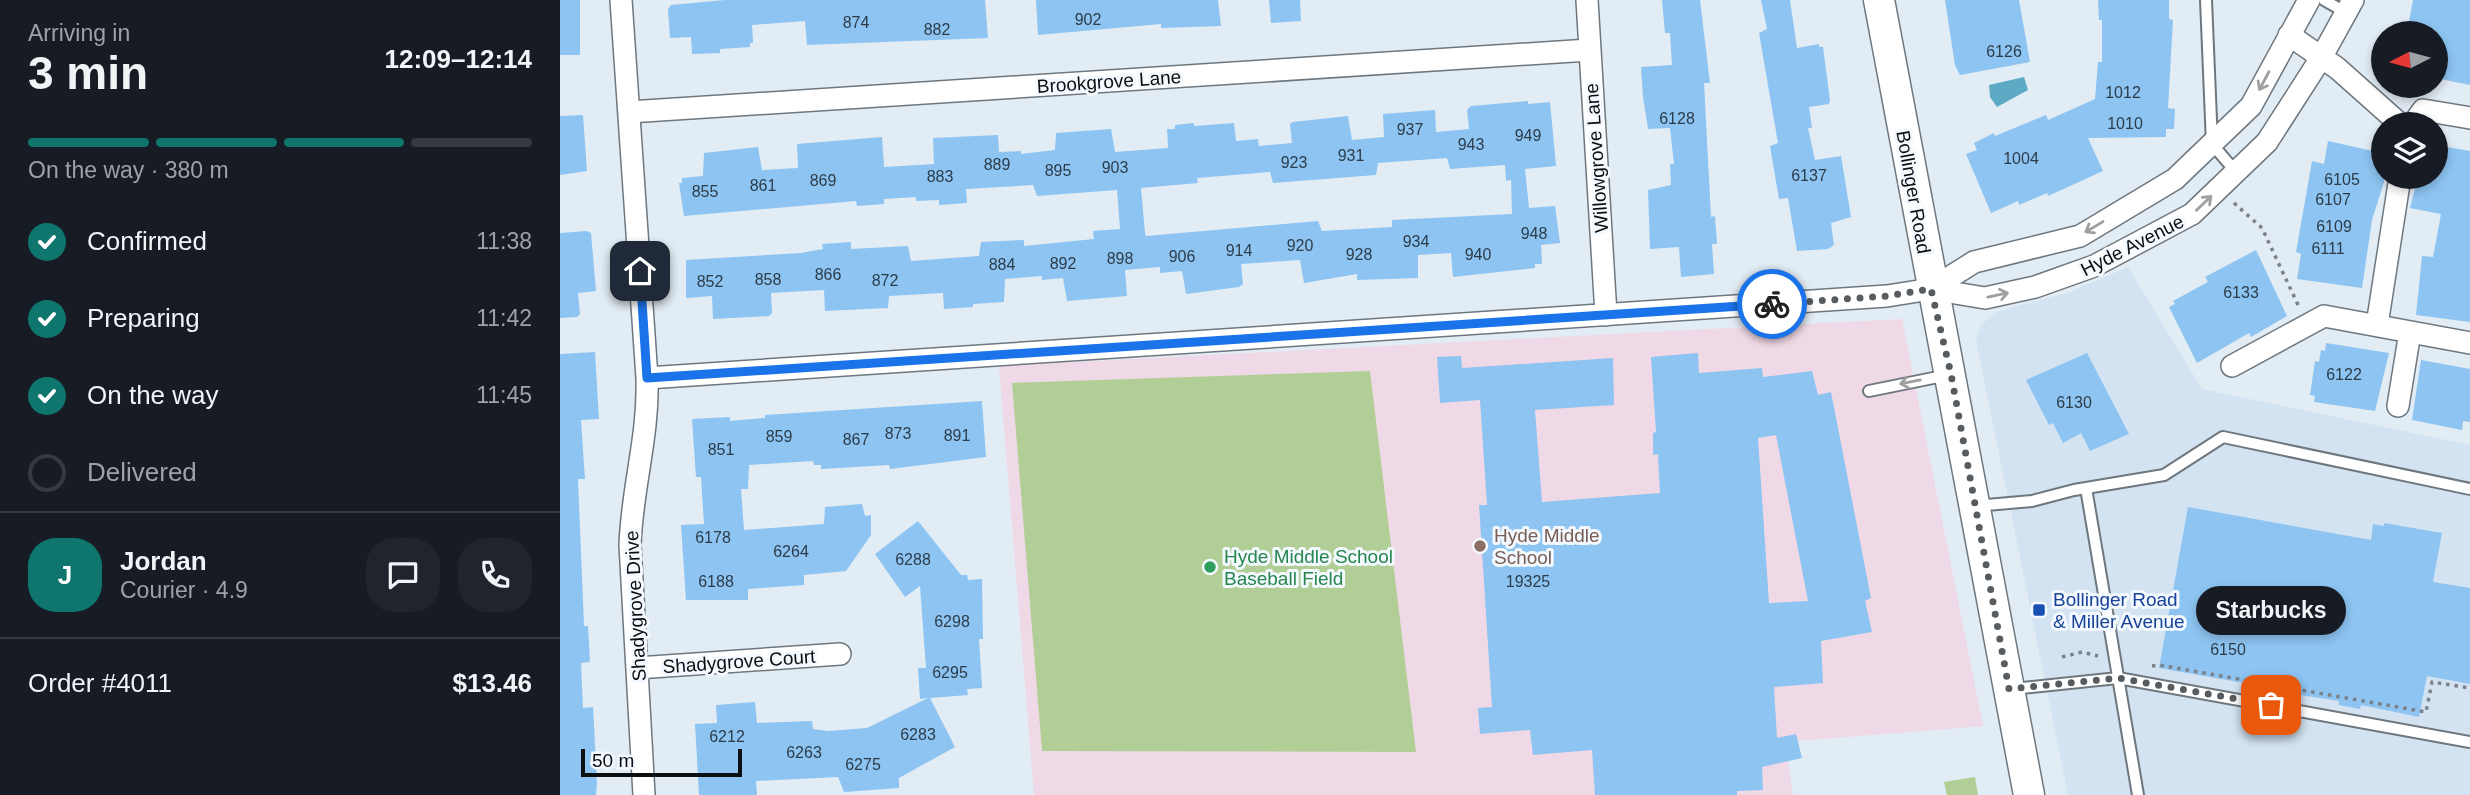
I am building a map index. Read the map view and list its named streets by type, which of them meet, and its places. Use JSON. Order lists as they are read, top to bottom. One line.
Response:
{"streets":{"main road":["Bollinger Road"],"street":["Brookgrove Lane","Willowgrove Lane","Hyde Avenue","Shadygrove Drive","Shadygrove Court"]},"crossings":[["Brookgrove Lane","Willowgrove Lane"],["Brookgrove Lane","Shadygrove Drive"],["Willowgrove Lane","Hyde Avenue"],["Bollinger Road","Hyde Avenue"],["Hyde Avenue","Shadygrove Drive"],["Shadygrove Drive","Shadygrove Court"]],"places":{"other":["Hyde Middle School","Hyde Middle School Baseball Field","Starbucks"],"transit":["Bollinger Road & Miller Avenue"]},"house_numbers":["902","874","882","6126","1012","6128","1010","937","949","943","931","1004","923","889","903","895","6137","883","6105","869","861","855","6107","6109","948","934","920","6111","914","928","940","906","898","892","884","866","858","872","852","6133","6122","6130","873","891","859","867","851","6178","6264","6288","6188","19325","6298","6150","6295","6283","6212","6263","6275"],"scale_bar":"50 m","north":"left","page":{"heading":["3 min","Arriving in","12:09–12:14"],"panel":["Jordan","Courier · 4.9","Order #4011","$13.46"],"bar":"On the way · 380 m","list":[["Confirmed","11:38"],["Preparing","11:42"],["On the way","11:45"],"Delivered"],"round":"J","bubble":"Starbucks","scale":"50 m"}}
